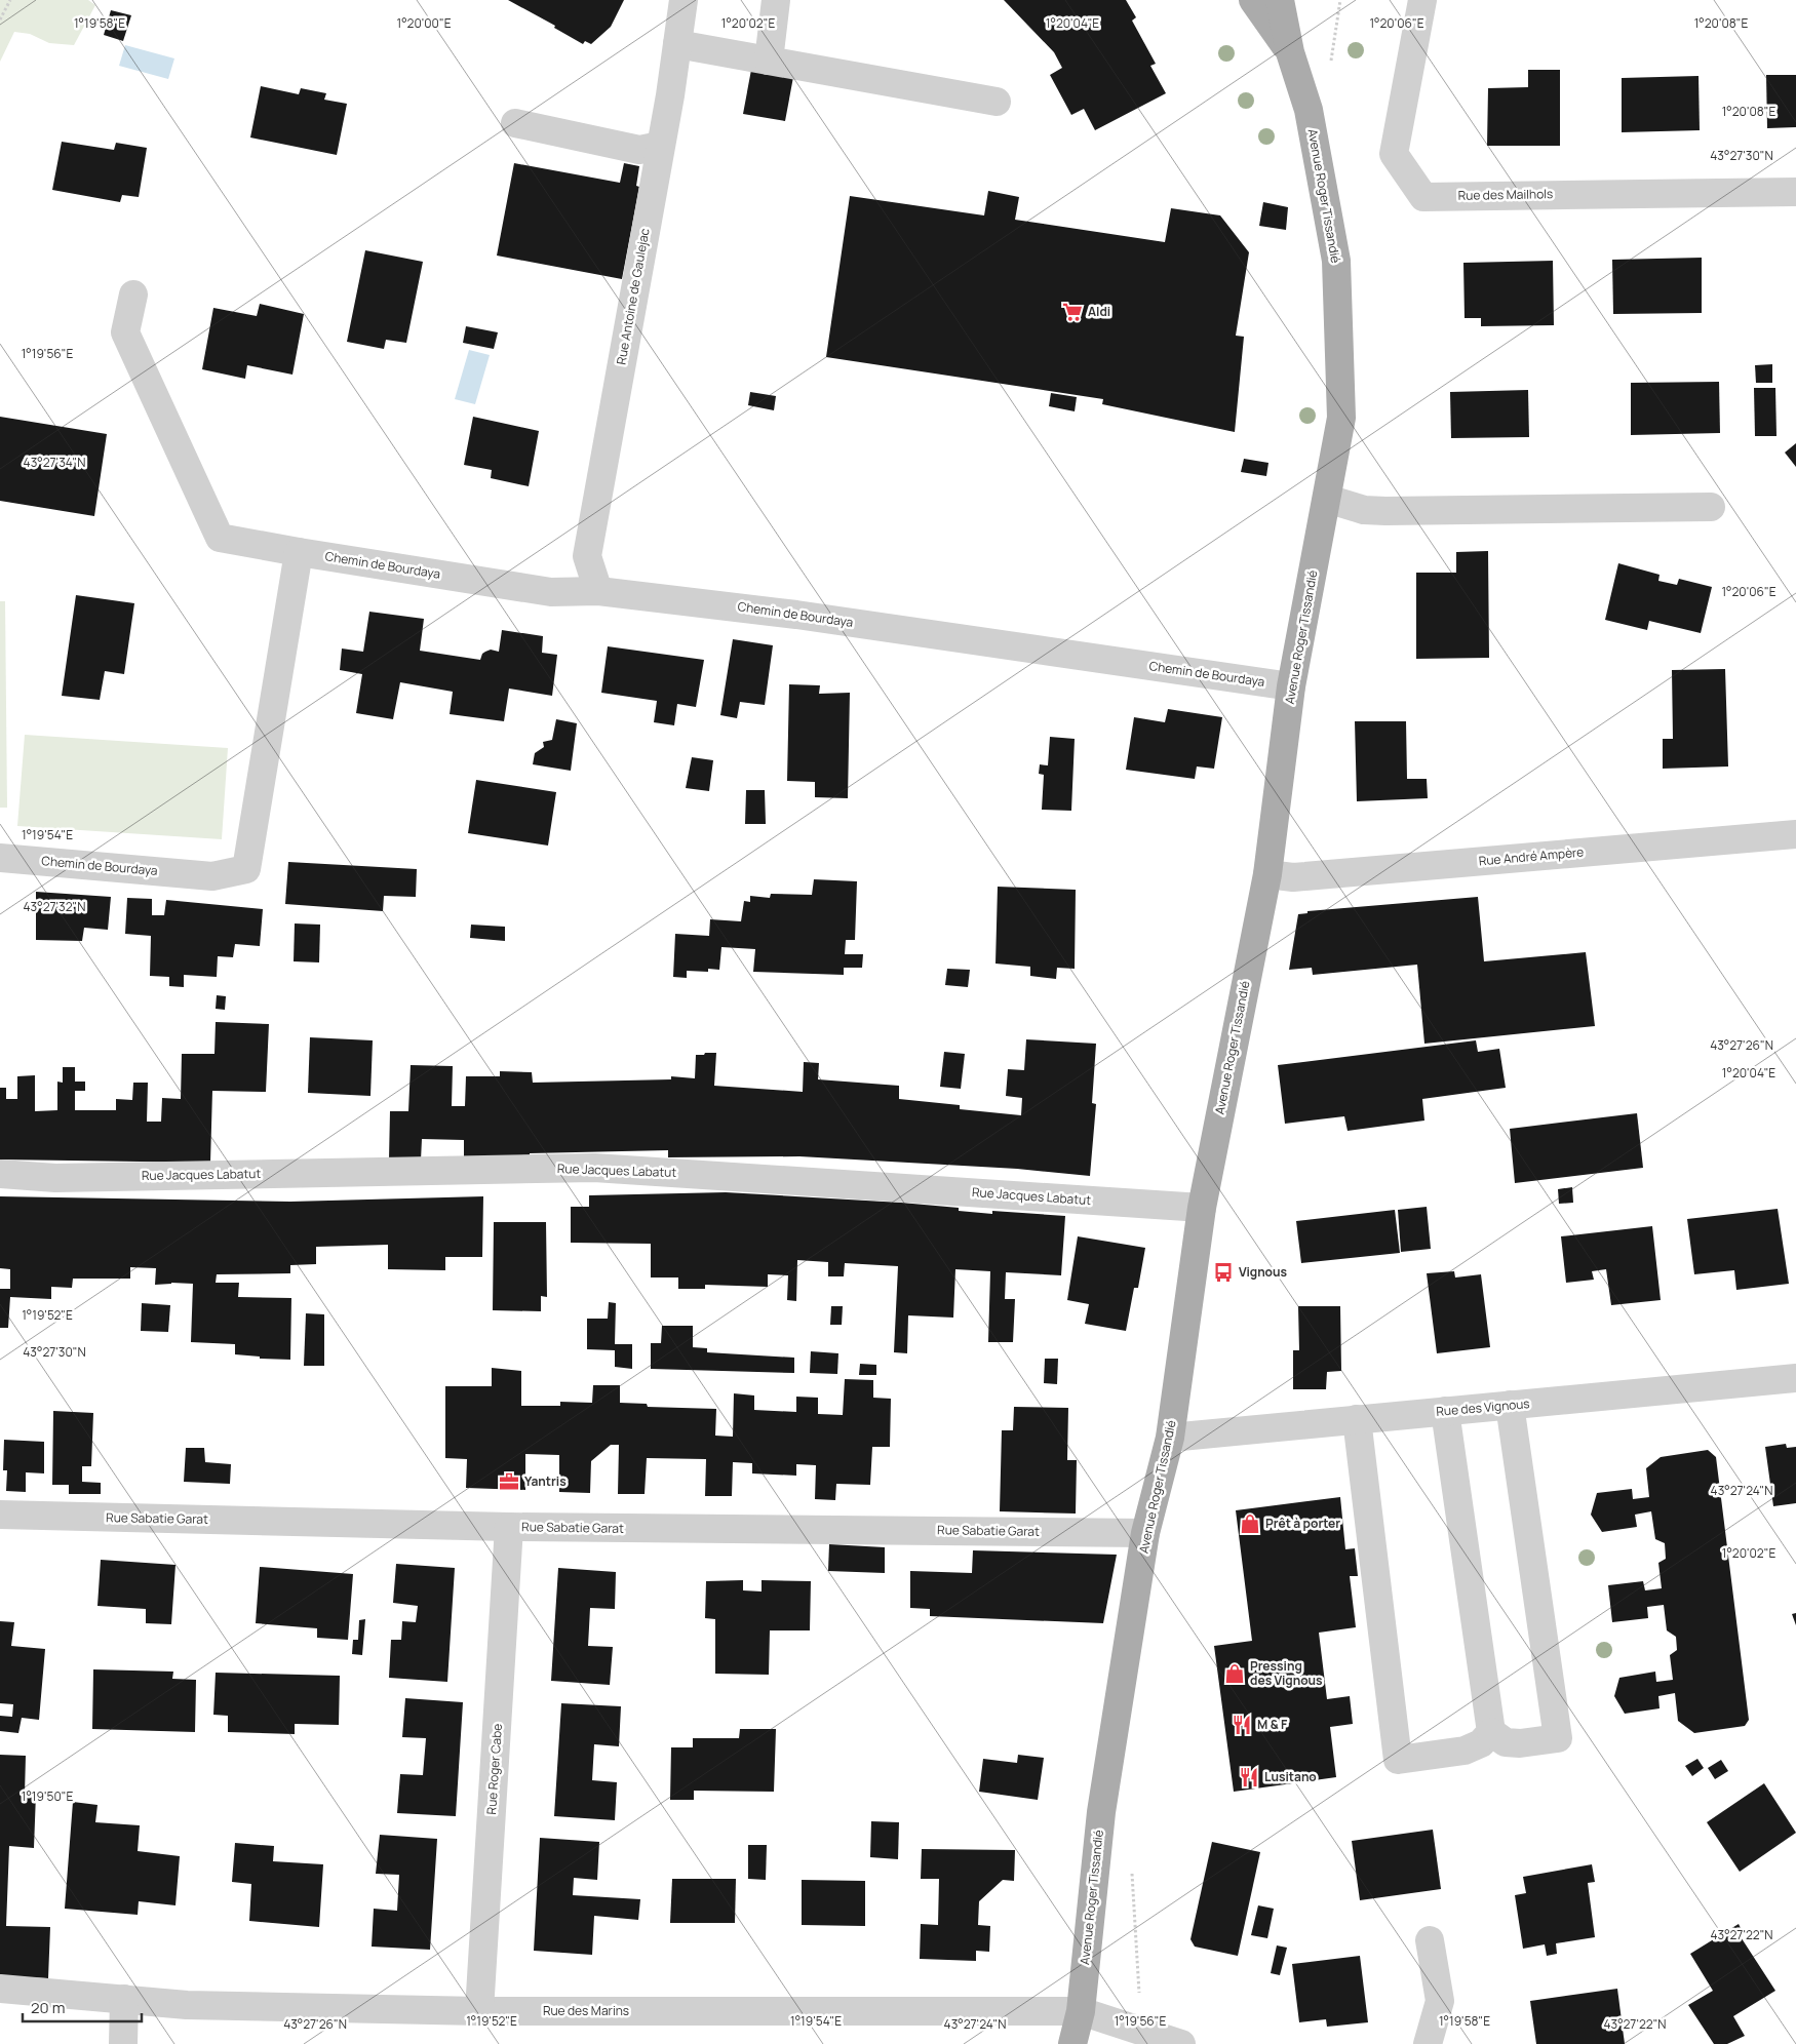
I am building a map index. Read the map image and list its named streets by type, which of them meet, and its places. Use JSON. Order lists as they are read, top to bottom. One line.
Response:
{"streets":{"main road":["Avenue Roger Tissandié"],"street":["Rue des Mailhols","Rue Antoine de Gaulejac","Chemin de Bourdaya","Rue André Ampère","Rue Jacques Labatut","Rue des Vignous","Rue Sabatie Garat","Rue Roger Cabe","Rue des Marins"]},"crossings":[["Avenue Roger Tissandié","Chemin de Bourdaya"],["Avenue Roger Tissandié","Rue André Ampère"],["Avenue Roger Tissandié","Rue Jacques Labatut"],["Avenue Roger Tissandié","Rue des Vignous"],["Avenue Roger Tissandié","Rue Sabatie Garat"],["Avenue Roger Tissandié","Rue des Marins"],["Rue Antoine de Gaulejac","Chemin de Bourdaya"],["Rue Sabatie Garat","Rue Roger Cabe"],["Rue Roger Cabe","Rue des Marins"]],"places":{"supermarket":["Aldi"],"bus stop":["Vignous"],"office":["Yantris"],"shop":["Prêt à porter","Pressing des Vignous"],"restaurant":["M & F","Lusitano"]},"scale_bar":"20 m","coordinates":["1°19'58\"E","1°20'00\"E","1°20'02\"E","1°20'04\"E","1°20'06\"E","1°20'08\"E","43°27'30\"N","1°19'56\"E","43°27'34\"N","1°19'54\"E","43°27'32\"N","43°27'26\"N","1°19'52\"E","43°27'24\"N","1°19'50\"E","43°27'22\"N"]}
